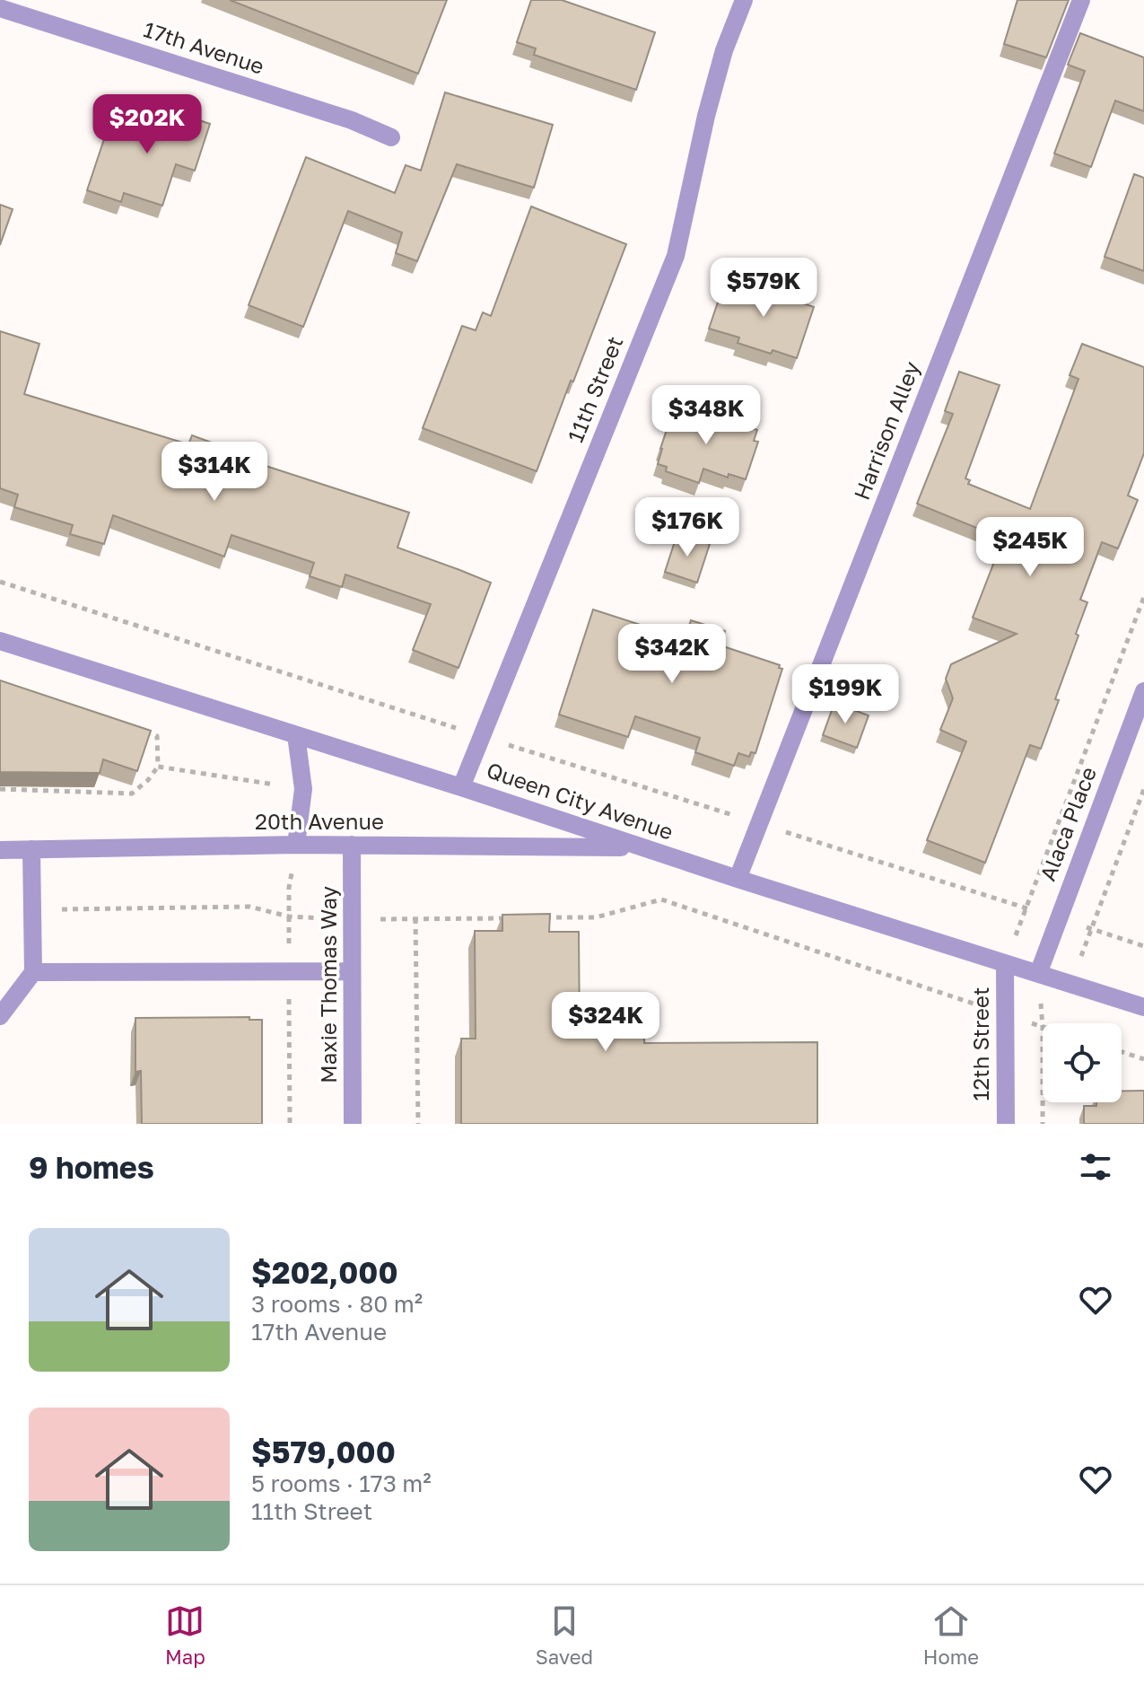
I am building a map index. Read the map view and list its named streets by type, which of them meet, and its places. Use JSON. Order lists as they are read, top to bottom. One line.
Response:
{"streets":{"street":["17th Avenue","11th Street","Harrison Alley","Queen City Avenue","20th Avenue","Alaca Place","Maxie Thomas Way","12th Street"]},"crossings":[["11th Street","Queen City Avenue"],["Harrison Alley","Queen City Avenue"],["Queen City Avenue","20th Avenue"],["Queen City Avenue","Alaca Place"],["Queen City Avenue","12th Street"],["20th Avenue","Maxie Thomas Way"]],"page":{"price":["$202K","$579K","$348K","$314K","$176K","$245K","$342K","$199K","$324K"],"heading":"9 homes","list":[{"name":"$202,000","note":"3 rooms · 80 m² · 17th Avenue"},{"name":"$579,000","note":"5 rooms · 173 m² · 11th Street"}],"tabs":["Map","Saved","Home"]}}
